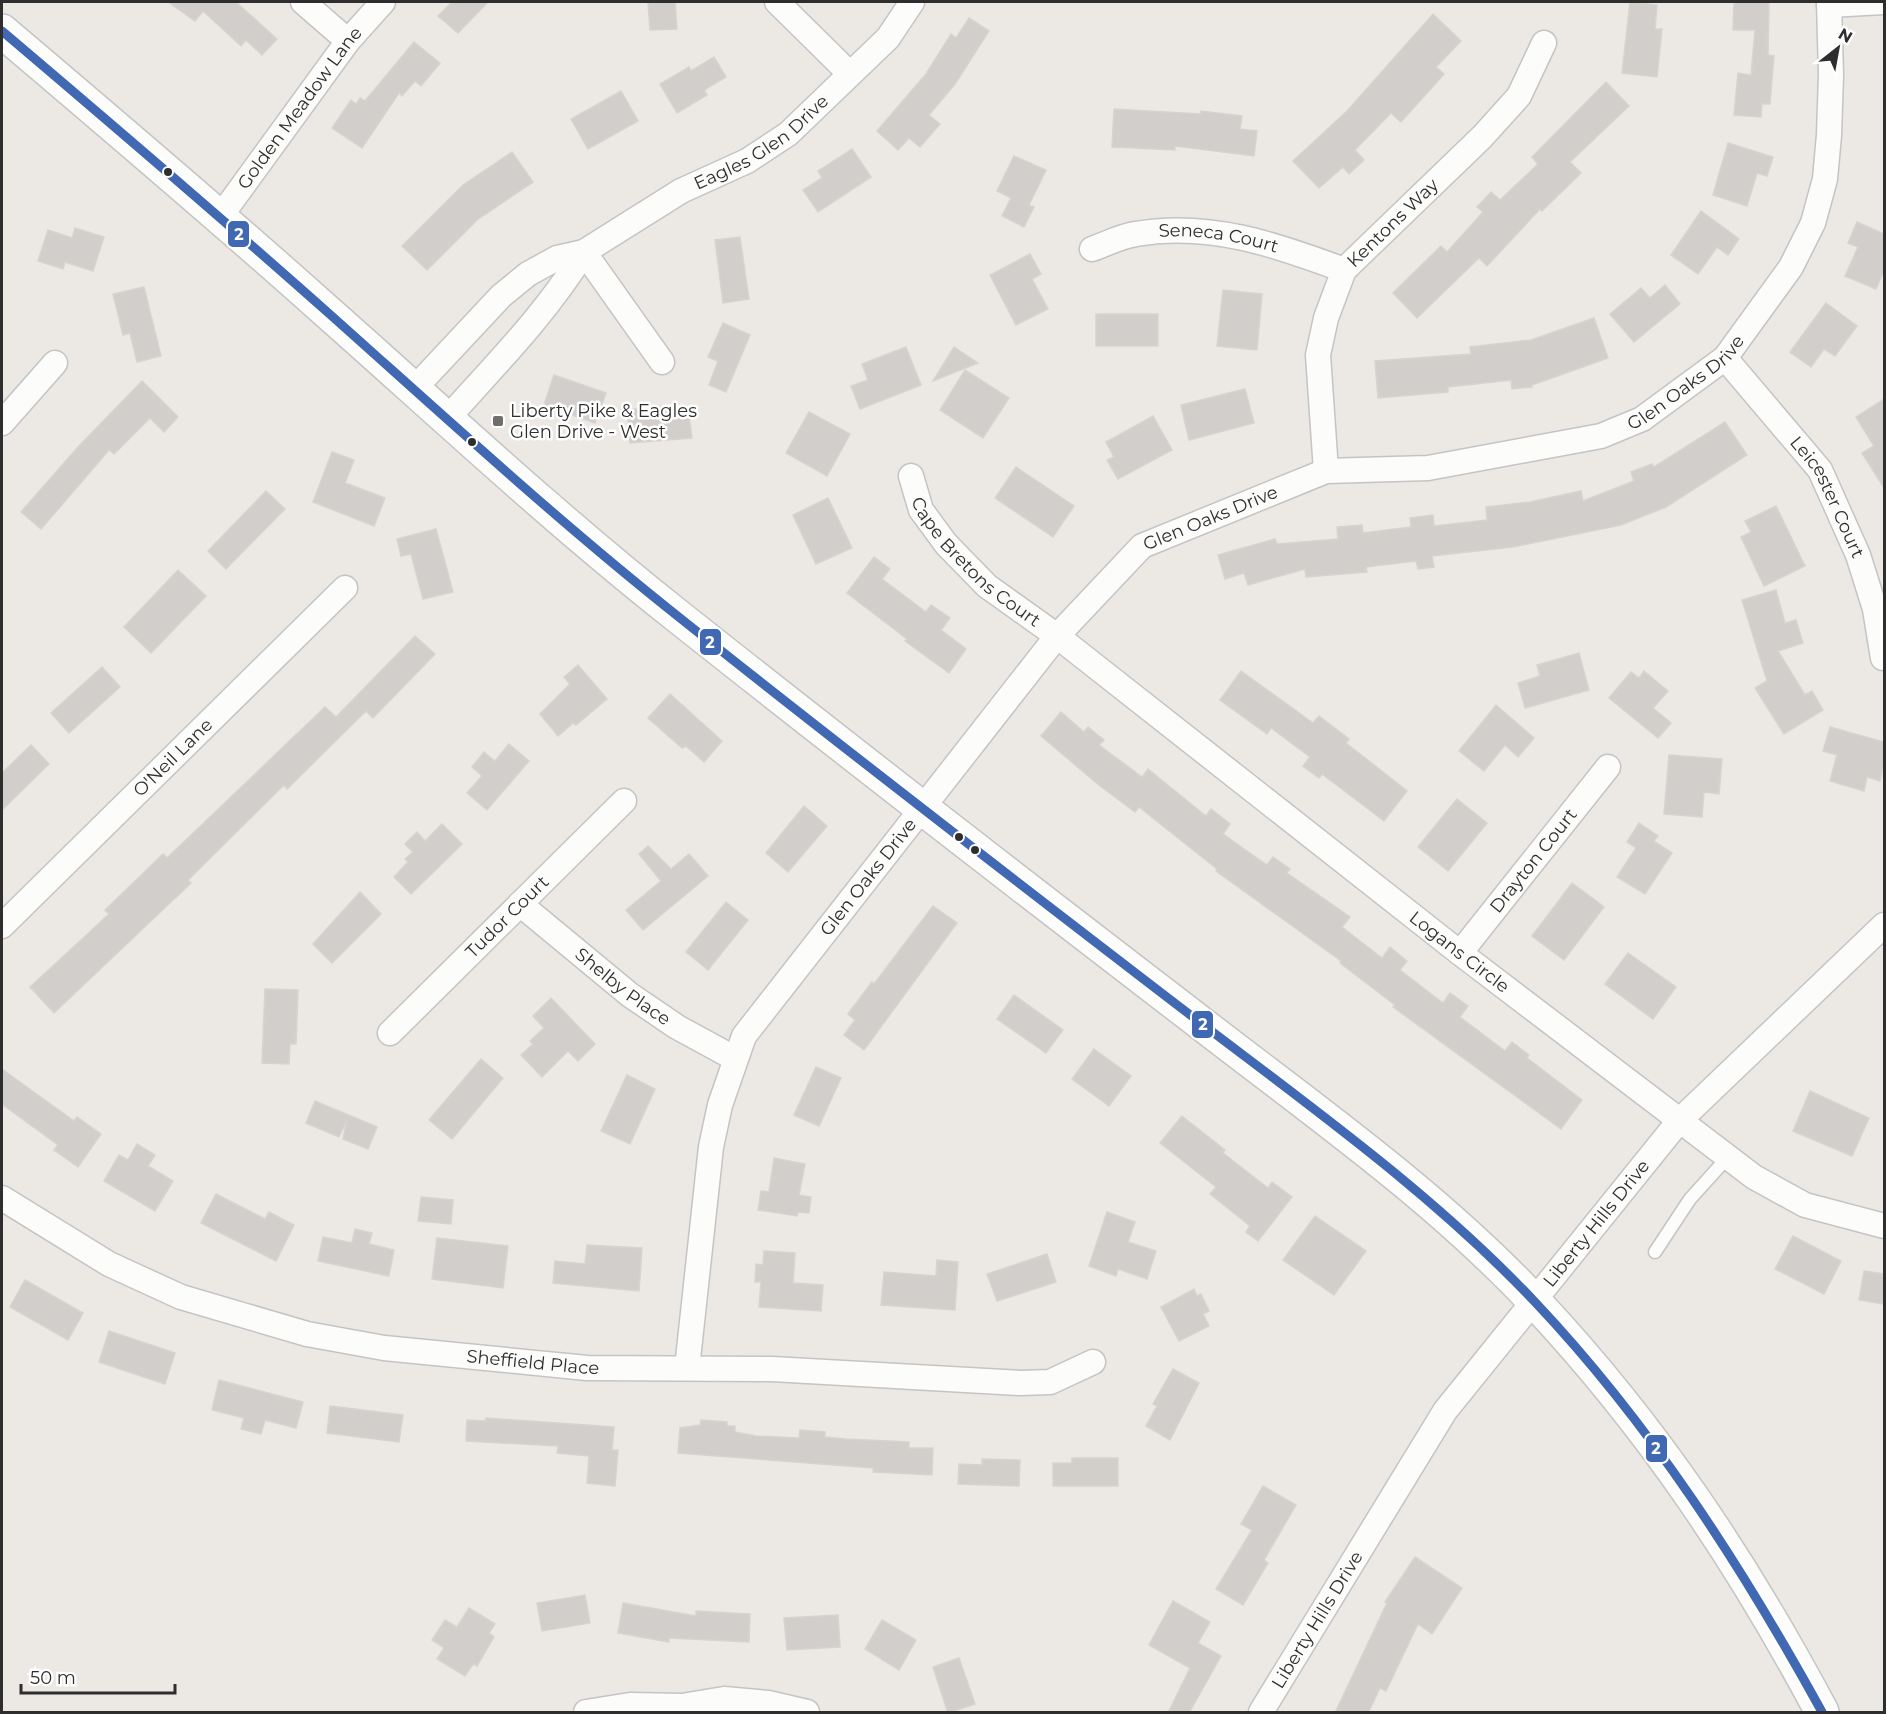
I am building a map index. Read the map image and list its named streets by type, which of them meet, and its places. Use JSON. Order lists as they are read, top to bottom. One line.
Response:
{"streets":{"street":["Golden Meadow Lane","Eagles Glen Drive","Kentons Way","Seneca Court","Glen Oaks Drive","Leicester Court","Cape Bretons Court","O'Neil Lane","Drayton Court","Tudor Court","Logans Circle","Shelby Place","Liberty Hills Drive","Sheffield Place"]},"crossings":[["Kentons Way","Seneca Court"],["Kentons Way","Glen Oaks Drive"],["Glen Oaks Drive","Leicester Court"],["Glen Oaks Drive","Cape Bretons Court"],["Glen Oaks Drive","Logans Circle"],["Glen Oaks Drive","Shelby Place"],["Glen Oaks Drive","Sheffield Place"],["Cape Bretons Court","Logans Circle"],["Drayton Court","Logans Circle"],["Tudor Court","Shelby Place"],["Logans Circle","Liberty Hills Drive"]],"places":{"transit":["Liberty Pike & Eagles Glen Drive - West"]},"lines":["transit line 2"],"scale_bar":"50 m","north":"top right"}
